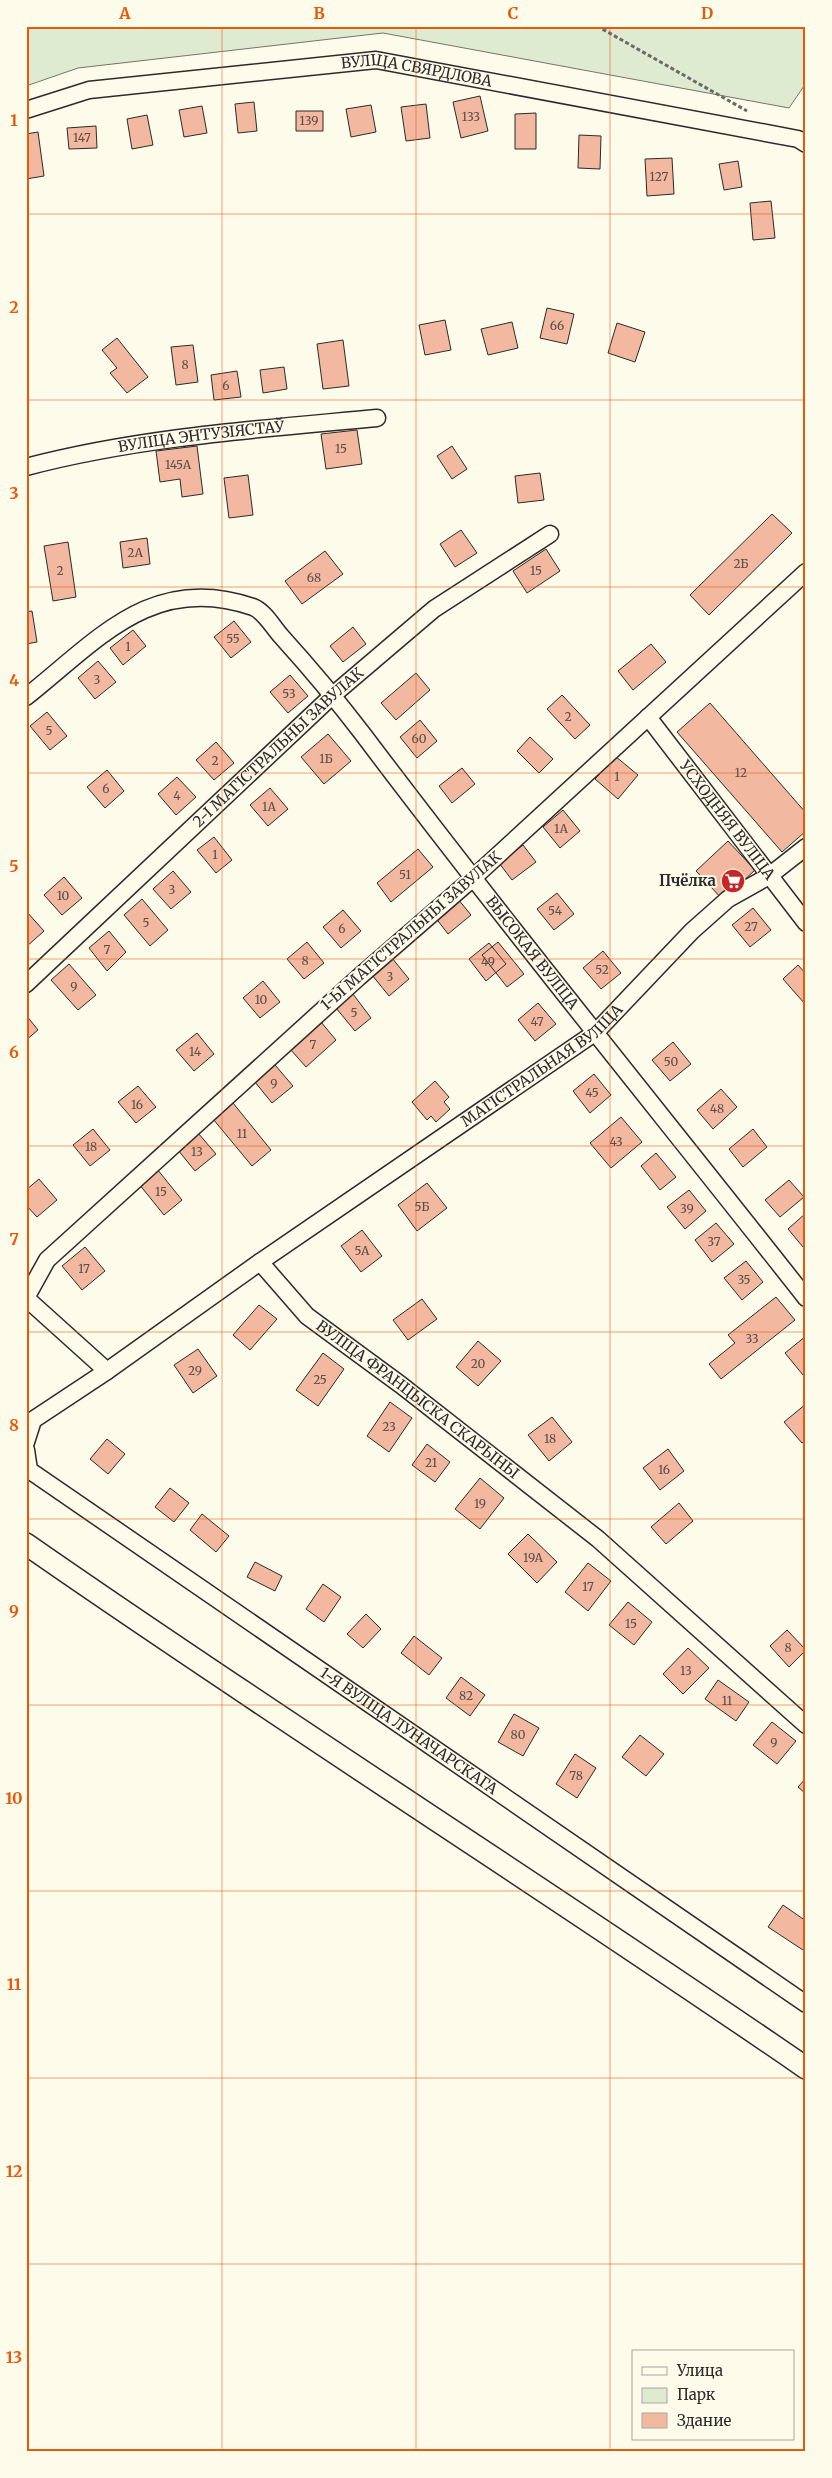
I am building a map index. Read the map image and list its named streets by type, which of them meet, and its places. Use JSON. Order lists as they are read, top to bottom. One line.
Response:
{"streets":{"street":["ВУЛІЦА СВЯРДЛОВА","ВУЛІЦА ЭНТУЗІЯСТАЎ","2-І МАГІСТРАЛЬНЫ ЗАВУЛАК","УСХОДНЯЯ ВУЛІЦА","1-Ы МАГІСТРАЛЬНЫ ЗАВУЛАК","ВЫСОКАЯ ВУЛІЦА","МАГІСТРАЛЬНАЯ ВУЛІЦА","ВУЛІЦА ФРАНЦЫСКА СКАРЫНЫ","1-Я ВУЛІЦА ЛУНАЧАРСКАГА"]},"crossings":[["2-І МАГІСТРАЛЬНЫ ЗАВУЛАК","ВЫСОКАЯ ВУЛІЦА"],["УСХОДНЯЯ ВУЛІЦА","1-Ы МАГІСТРАЛЬНЫ ЗАВУЛАК"],["УСХОДНЯЯ ВУЛІЦА","МАГІСТРАЛЬНАЯ ВУЛІЦА"],["1-Ы МАГІСТРАЛЬНЫ ЗАВУЛАК","ВЫСОКАЯ ВУЛІЦА"],["ВЫСОКАЯ ВУЛІЦА","МАГІСТРАЛЬНАЯ ВУЛІЦА"],["МАГІСТРАЛЬНАЯ ВУЛІЦА","ВУЛІЦА ФРАНЦЫСКА СКАРЫНЫ"]],"places":{"supermarket":["Пчёлка"]},"house_numbers":["133","139","147","127","66","8","6","15","145А","2А","2Б","2","15","68","55","1","3","53","2","5","60","1Б","2","12","1","6","4","1А","1А","1","51","3","10","54","5","27","6","7","8","49","52","3","9","10","5","47","7","14","50","9","45","16","48","11","43","18","13","15","5Б","39","37","5А","17","35","33","20","29","25","23","18","21","16","19","19А","17","15","8","13","82","11","80","9","78"],"legend":["Улица","Парк","Здание"],"grid":{"columns":["A","B","C","D"],"rows":["1","2","3","4","5","6","7","8","9","10","11","12","13"]}}
